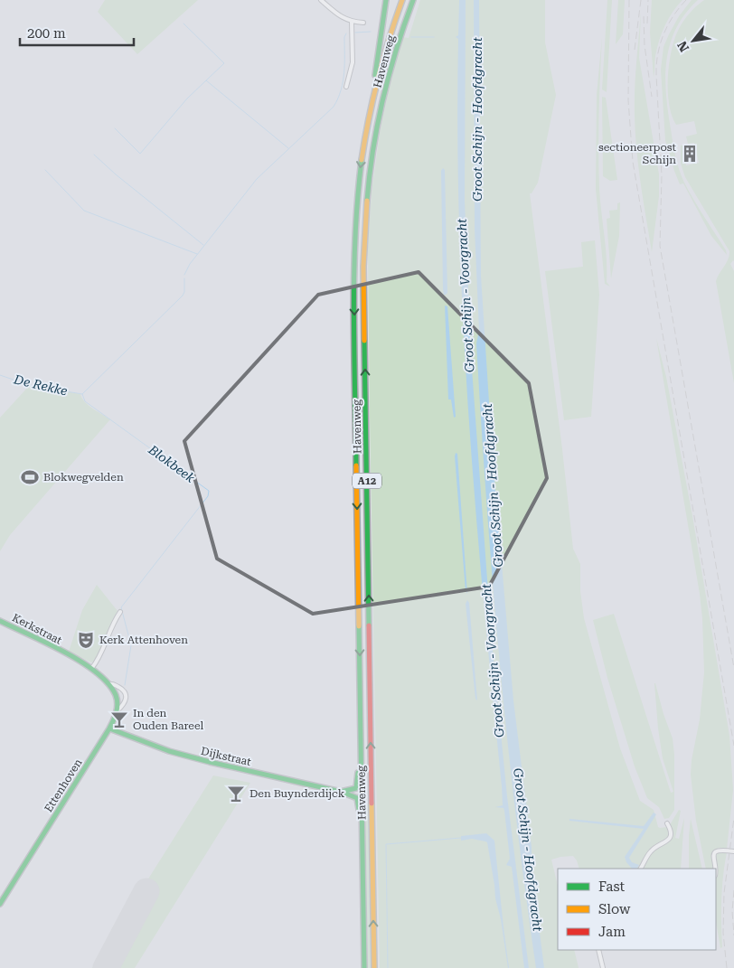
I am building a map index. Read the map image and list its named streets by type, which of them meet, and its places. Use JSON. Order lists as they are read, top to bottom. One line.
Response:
{"streets":{"main road":["Havenweg","A12","Kerkstraat","Dijkstraat","Ettenhoven"]},"crossings":[["Havenweg","Dijkstraat"],["Kerkstraat","Ettenhoven"],["Dijkstraat","Ettenhoven"]],"water":["Groot Schijn - Hoofdgracht","Groot Schijn - Voorgracht","De Rekke","Blokbeek"],"places":{"building":["sectioneerpost Schijn"],"sports":["Blokwegvelden"],"theatre":["Kerk Attenhoven"],"bar":["In den Ouden Bareel","Den Buynderdijck"]},"legend":["Fast","Slow","Jam"],"scale_bar":"200 m","north":"bottom left"}
